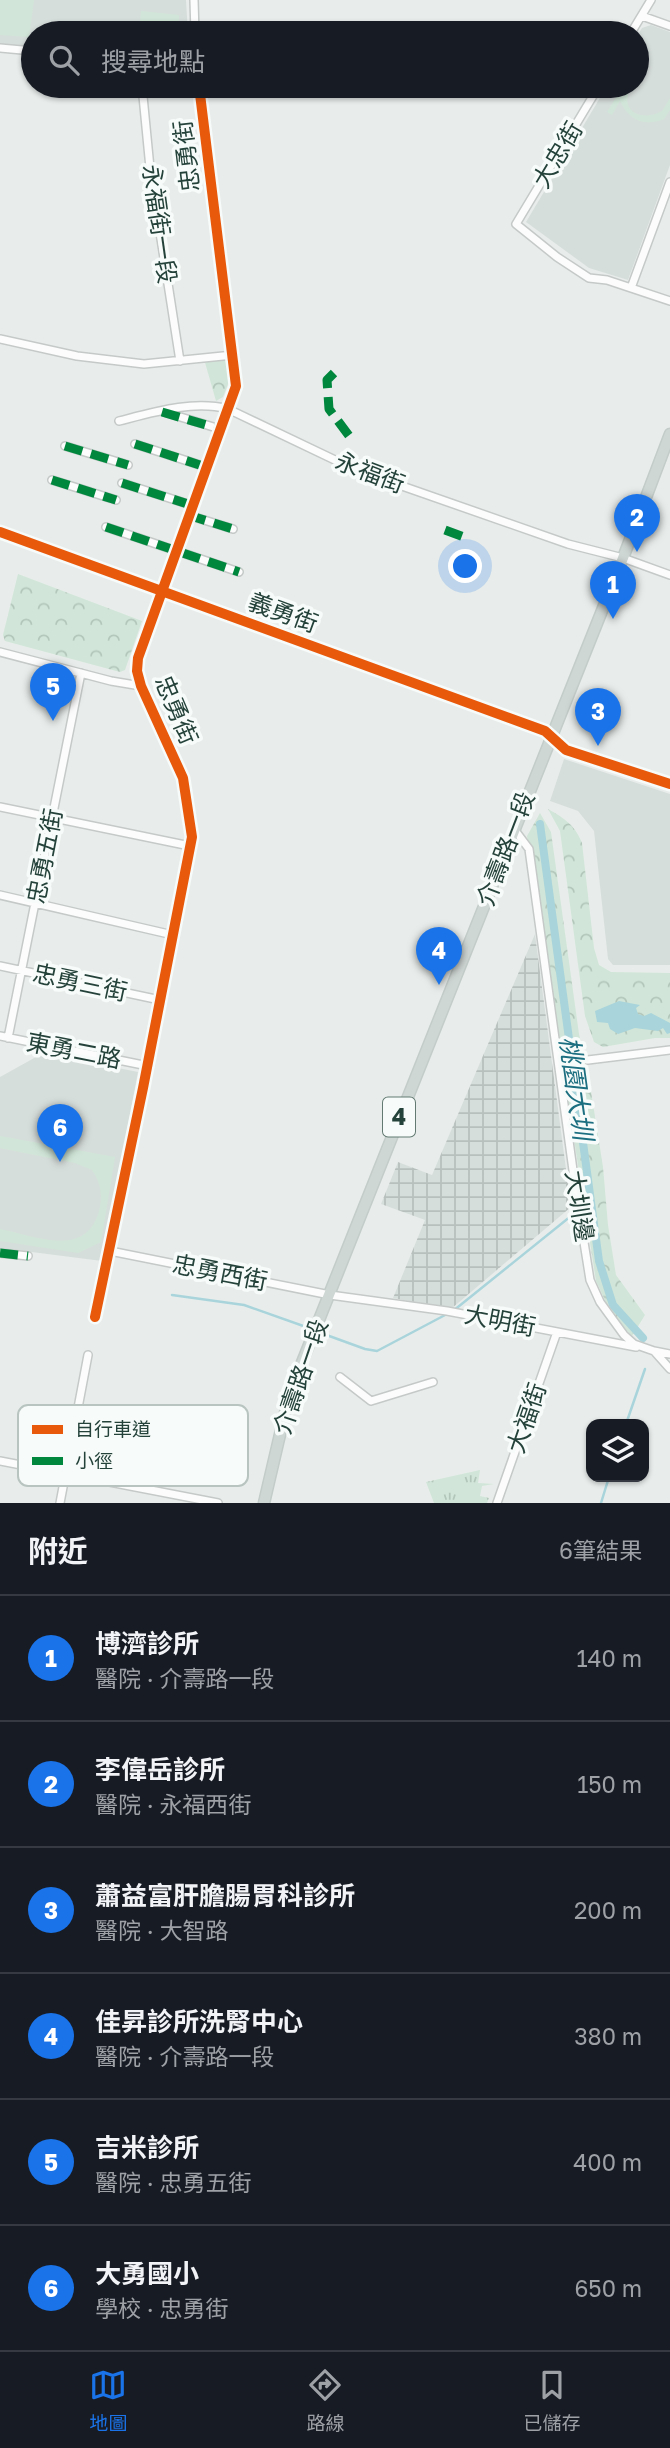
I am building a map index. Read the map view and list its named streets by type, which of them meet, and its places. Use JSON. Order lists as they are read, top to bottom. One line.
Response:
{"streets":{"main road":["介壽路一段","4"],"street":["大忠街","忠勇街","永福街一段","永福街","義勇街","忠勇五街","忠勇三街","東勇二路","大圳邊","忠勇西街","大明街","大福街"]},"crossings":[["忠勇街","永福街"],["忠勇街","義勇街"],["忠勇街","忠勇三街"],["忠勇街","東勇二路"],["忠勇街","忠勇西街"],["永福街","介壽路一段"],["義勇街","介壽路一段"],["介壽路一段","大圳邊"],["介壽路一段","忠勇西街"],["介壽路一段","大明街"],["忠勇五街","忠勇三街"],["忠勇五街","東勇二路"],["大圳邊","大明街"],["忠勇西街","大明街"],["大明街","大福街"]],"water":["桃園大圳"],"legend":["自行車道","小徑"],"page":{"search":"搜尋地點","pins":["2","1","5","3","4","6"],"heading":["附近","6筆結果"],"list":[{"mark":"1","name":"博濟診所","note":"醫院 · 介壽路一段","value":"140 m"},{"mark":"2","name":"李偉岳診所","note":"醫院 · 永福西街","value":"150 m"},{"mark":"3","name":"蕭益富肝膽腸胃科診所","note":"醫院 · 大智路","value":"200 m"},{"mark":"4","name":"佳昇診所洗腎中心","note":"醫院 · 介壽路一段","value":"380 m"},{"mark":"5","name":"吉米診所","note":"醫院 · 忠勇五街","value":"400 m"},{"mark":"6","name":"大勇國小","note":"學校 · 忠勇街","value":"650 m"}],"nav":["地圖","路線","已儲存"]}}
